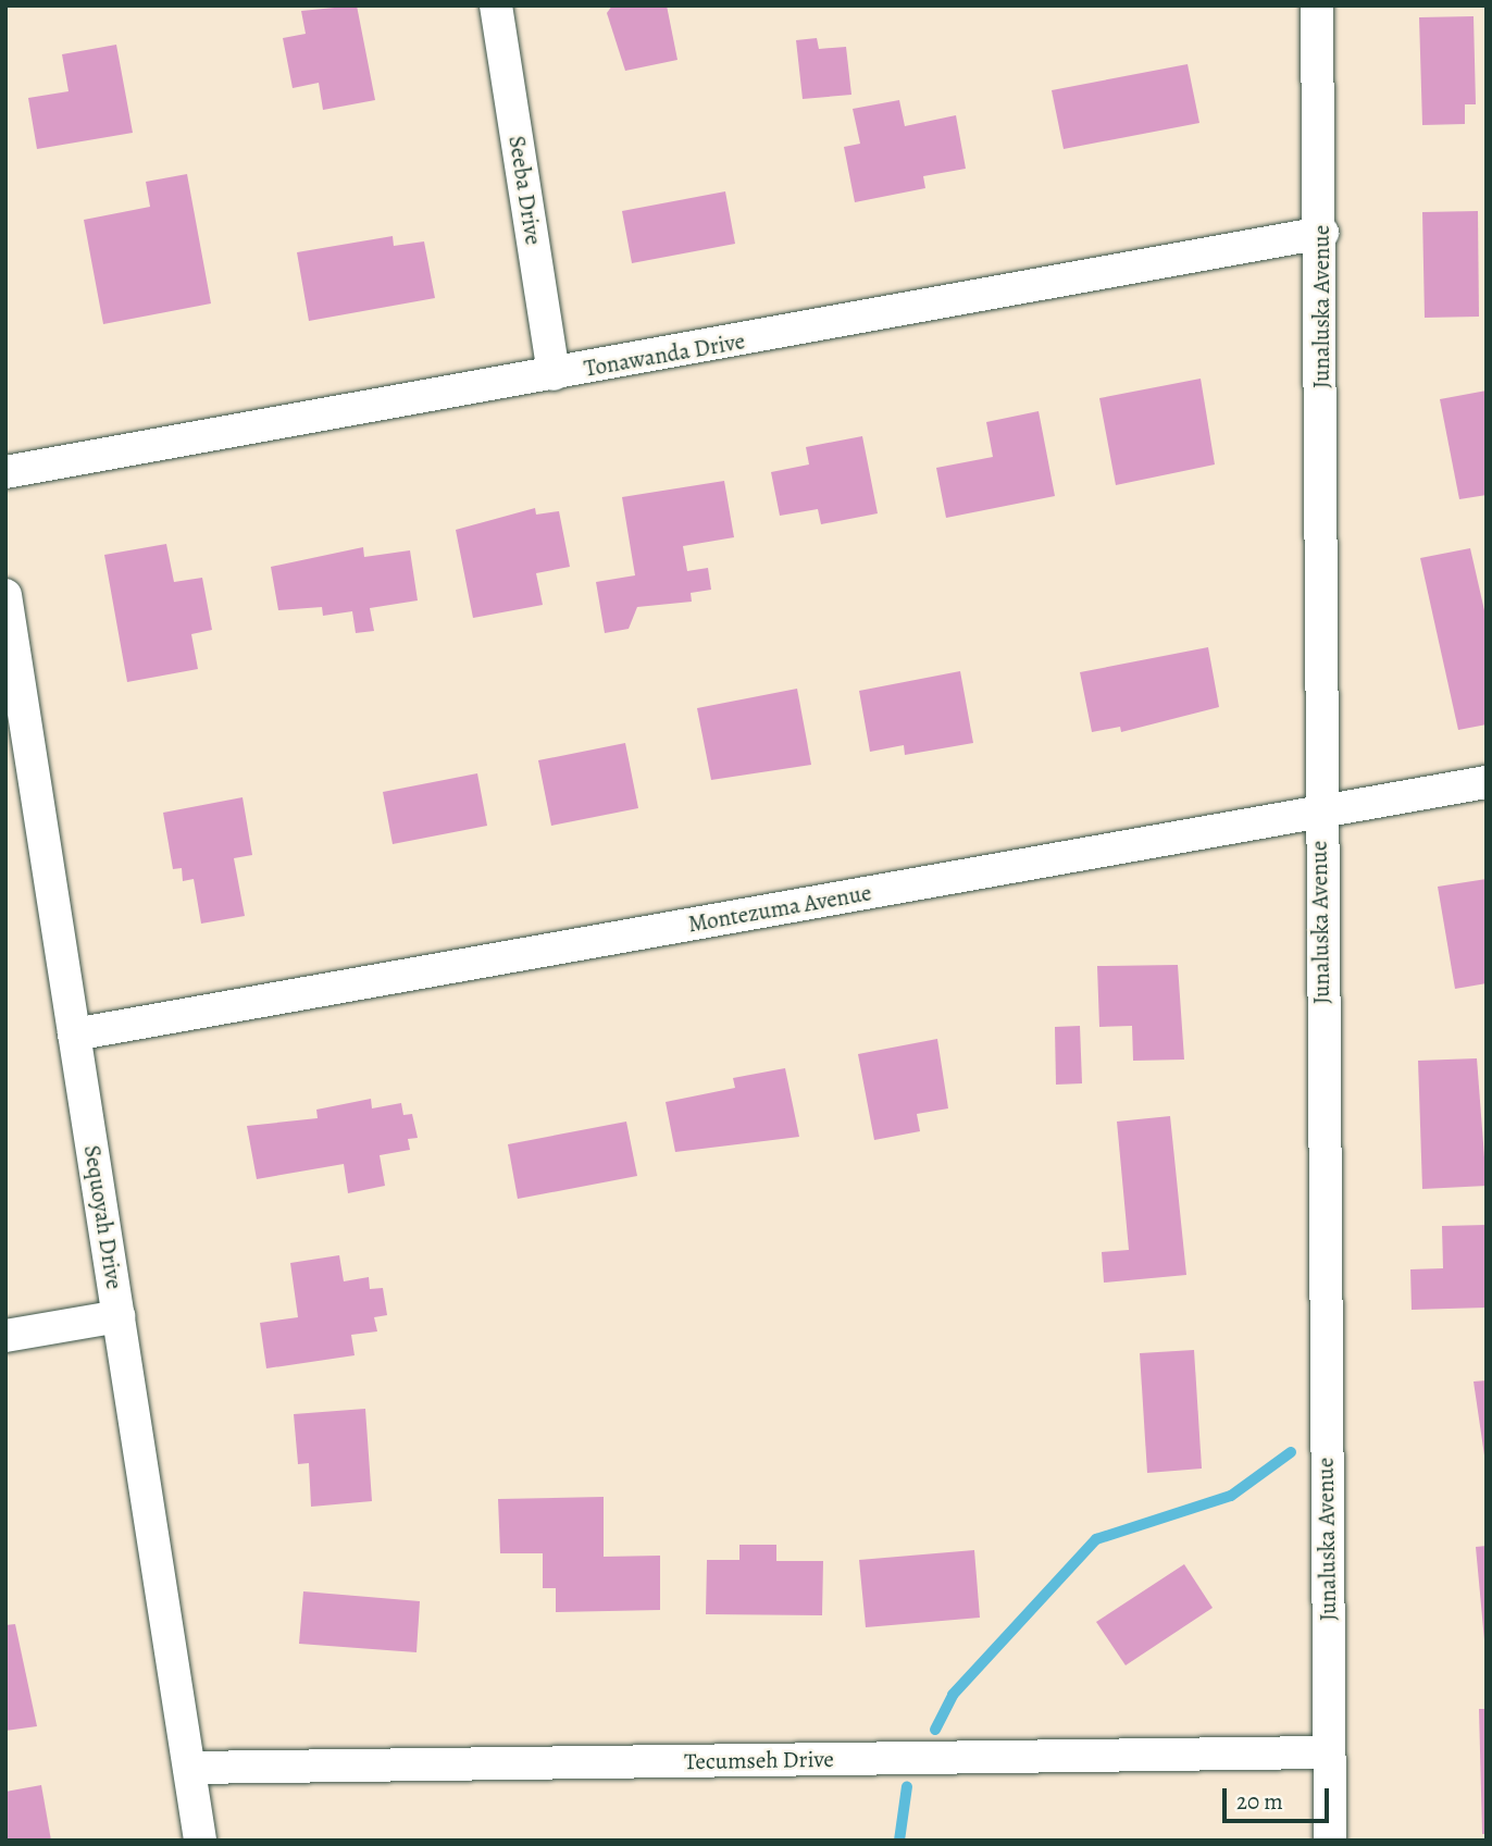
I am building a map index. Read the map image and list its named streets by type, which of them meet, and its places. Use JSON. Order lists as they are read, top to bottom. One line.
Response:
{"streets":{"street":["Seeba Drive","Junaluska Avenue","Tonawanda Drive","Montezuma Avenue","Sequoyah Drive","Tecumseh Drive"]},"crossings":[["Seeba Drive","Tonawanda Drive"],["Junaluska Avenue","Tonawanda Drive"],["Junaluska Avenue","Montezuma Avenue"],["Junaluska Avenue","Tecumseh Drive"],["Montezuma Avenue","Sequoyah Drive"],["Sequoyah Drive","Tecumseh Drive"]],"scale_bar":"20 m"}
